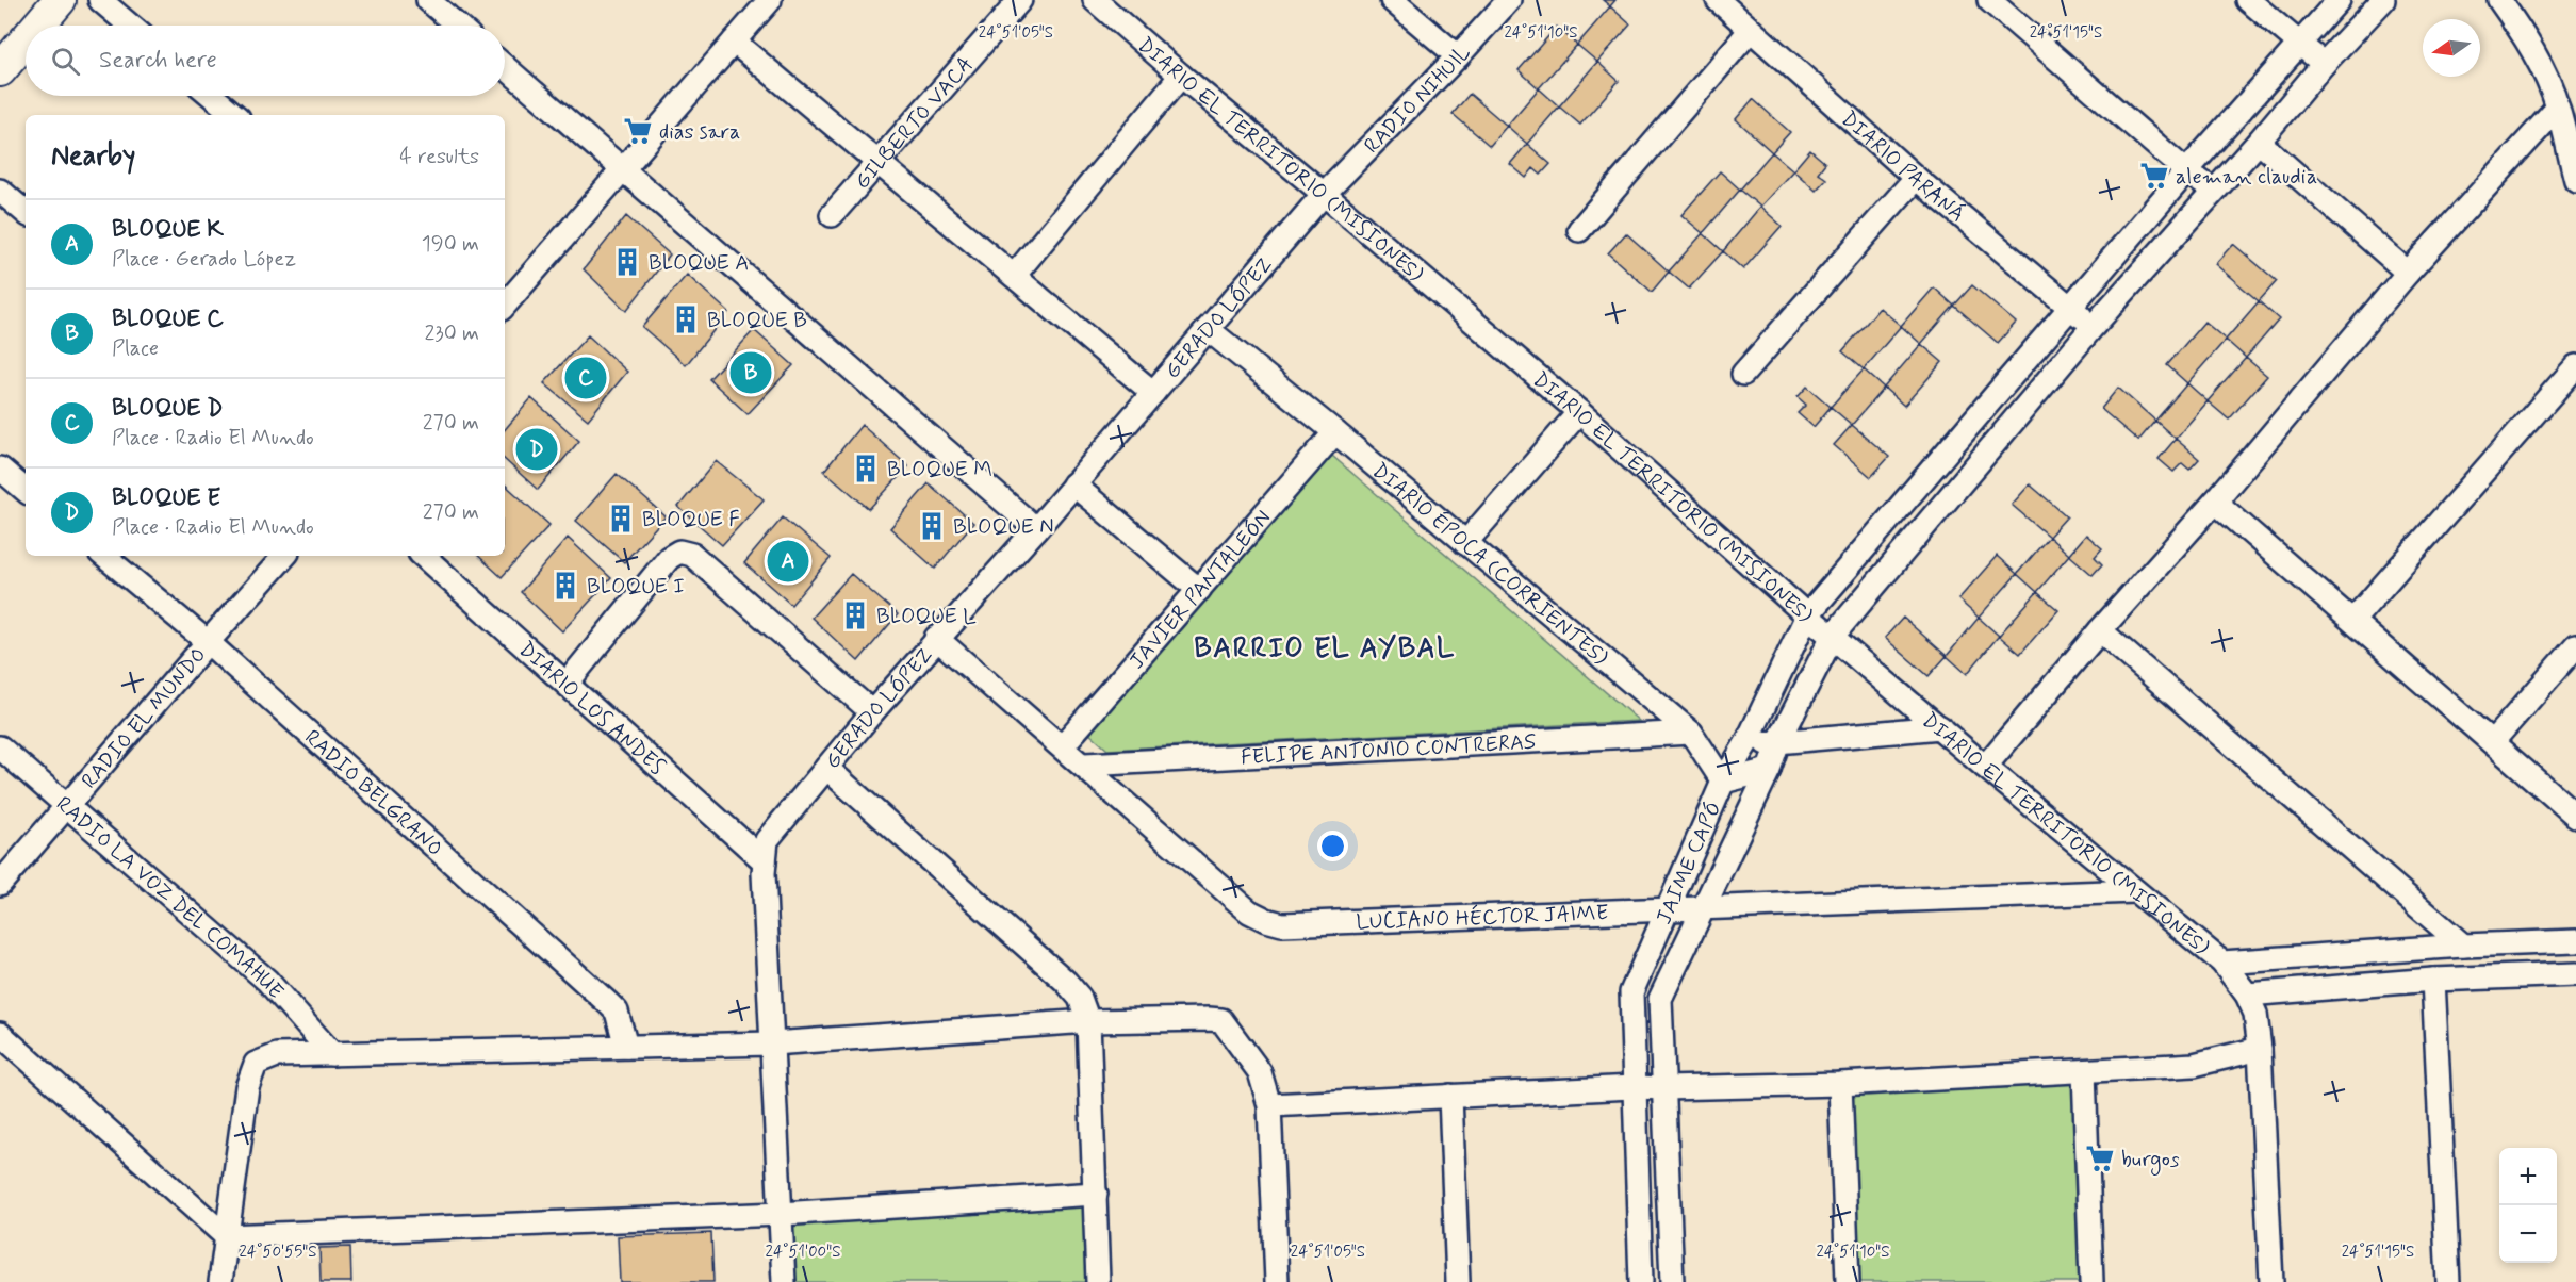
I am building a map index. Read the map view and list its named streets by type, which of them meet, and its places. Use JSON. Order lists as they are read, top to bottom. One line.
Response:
{"streets":{"street":["RADIO NIHUIL","GILBERTO VACA","DIARIO EL TERRITORIO (MISIONES)","DIARIO PARANÁ","GERADO LÓPEZ","DIARIO ÉPOCA (CORRIENTES)","JAVIER PANTALEÓN","DIARIO LOS ANDES","RADIO EL MUNDO","FELIPE ANTONIO CONTRERAS","RADIO BELGRANO","JAIME CAPÓ","RADIO LA VOZ DEL COMAHUE","LUCIANO HÉCTOR JAIME"]},"crossings":[["RADIO NIHUIL","DIARIO EL TERRITORIO (MISIONES)"],["RADIO NIHUIL","GERADO LÓPEZ"],["DIARIO EL TERRITORIO (MISIONES)","GERADO LÓPEZ"],["DIARIO EL TERRITORIO (MISIONES)","JAIME CAPÓ"],["DIARIO EL TERRITORIO (MISIONES)","LUCIANO HÉCTOR JAIME"],["DIARIO PARANÁ","JAIME CAPÓ"],["GERADO LÓPEZ","DIARIO ÉPOCA (CORRIENTES)"],["GERADO LÓPEZ","DIARIO LOS ANDES"],["GERADO LÓPEZ","LUCIANO HÉCTOR JAIME"],["DIARIO ÉPOCA (CORRIENTES)","JAVIER PANTALEÓN"],["DIARIO ÉPOCA (CORRIENTES)","FELIPE ANTONIO CONTRERAS"],["DIARIO ÉPOCA (CORRIENTES)","JAIME CAPÓ"],["JAVIER PANTALEÓN","LUCIANO HÉCTOR JAIME"],["RADIO EL MUNDO","RADIO BELGRANO"],["RADIO EL MUNDO","RADIO LA VOZ DEL COMAHUE"],["FELIPE ANTONIO CONTRERAS","LUCIANO HÉCTOR JAIME"],["JAIME CAPÓ","LUCIANO HÉCTOR JAIME"]],"districts":["BARRIO EL AYBAL"],"places":{"supermarket":["dias sara","aleman claudia","burgos"],"building":["BLOQUE A","BLOQUE B","BLOQUE M","BLOQUE F","BLOQUE N","BLOQUE I","BLOQUE L"]},"north":"left","page":{"search":"Search here","heading":["Nearby","4 results"],"list":[{"mark":"A","name":"BLOQUE K","note":"Place · Gerado López","value":"190 m"},{"mark":"B","name":"BLOQUE C","note":"Place","value":"230 m"},{"mark":"C","name":"BLOQUE D","note":"Place · Radio El Mundo","value":"270 m"},{"mark":"D","name":"BLOQUE E","note":"Place · Radio El Mundo","value":"270 m"}],"pins":["B","C","D","A"],"map_buttons":["+","−"]},"coordinates":["24°51'05\"S","24°51'10\"S","24°51'15\"S","24°50'55\"S","24°51'00\"S"]}
